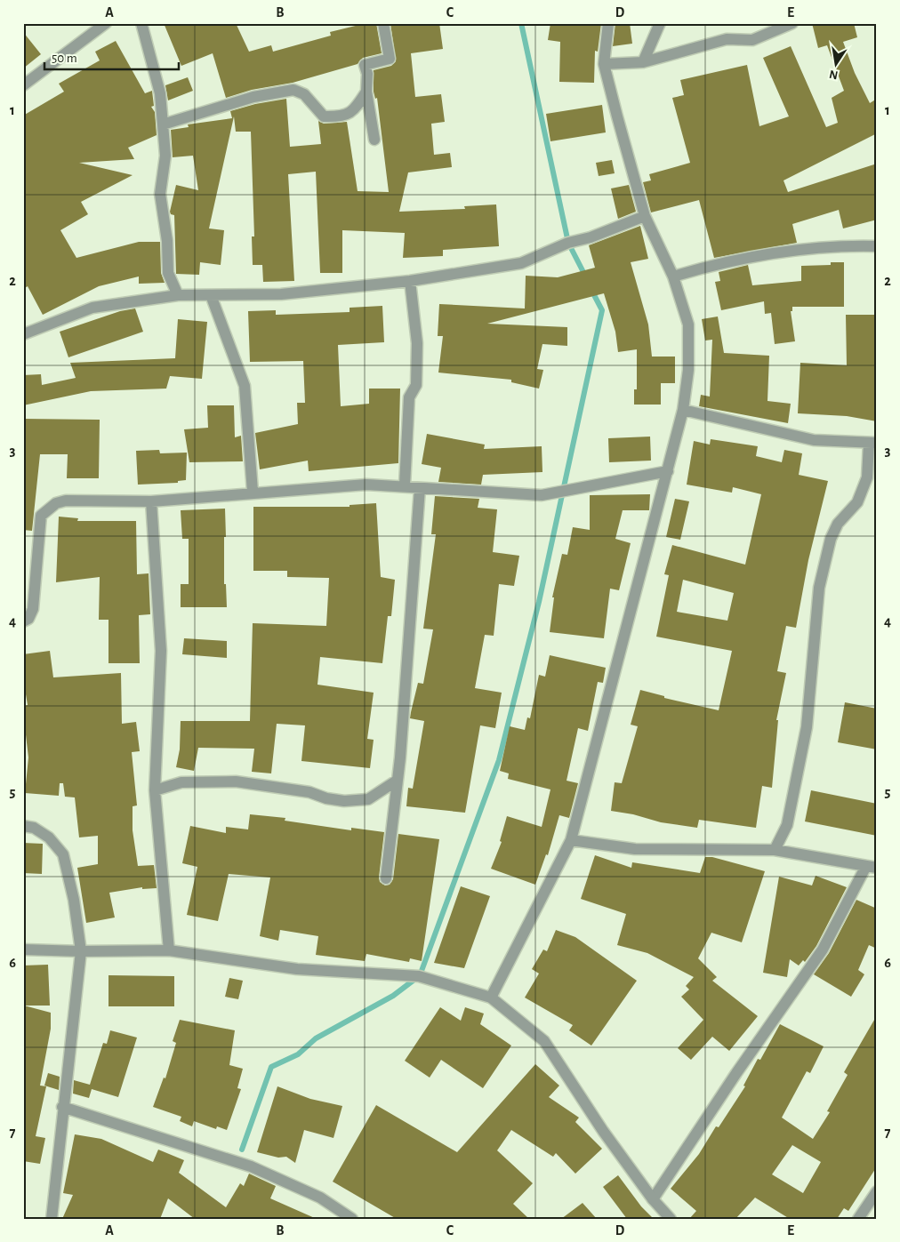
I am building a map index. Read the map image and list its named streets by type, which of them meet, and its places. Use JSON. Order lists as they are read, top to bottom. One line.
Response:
{"scale_bar":"50 m","north":"bottom","grid":{"columns":["A","B","C","D","E"],"rows":["1","2","3","4","5","6","7"]}}
